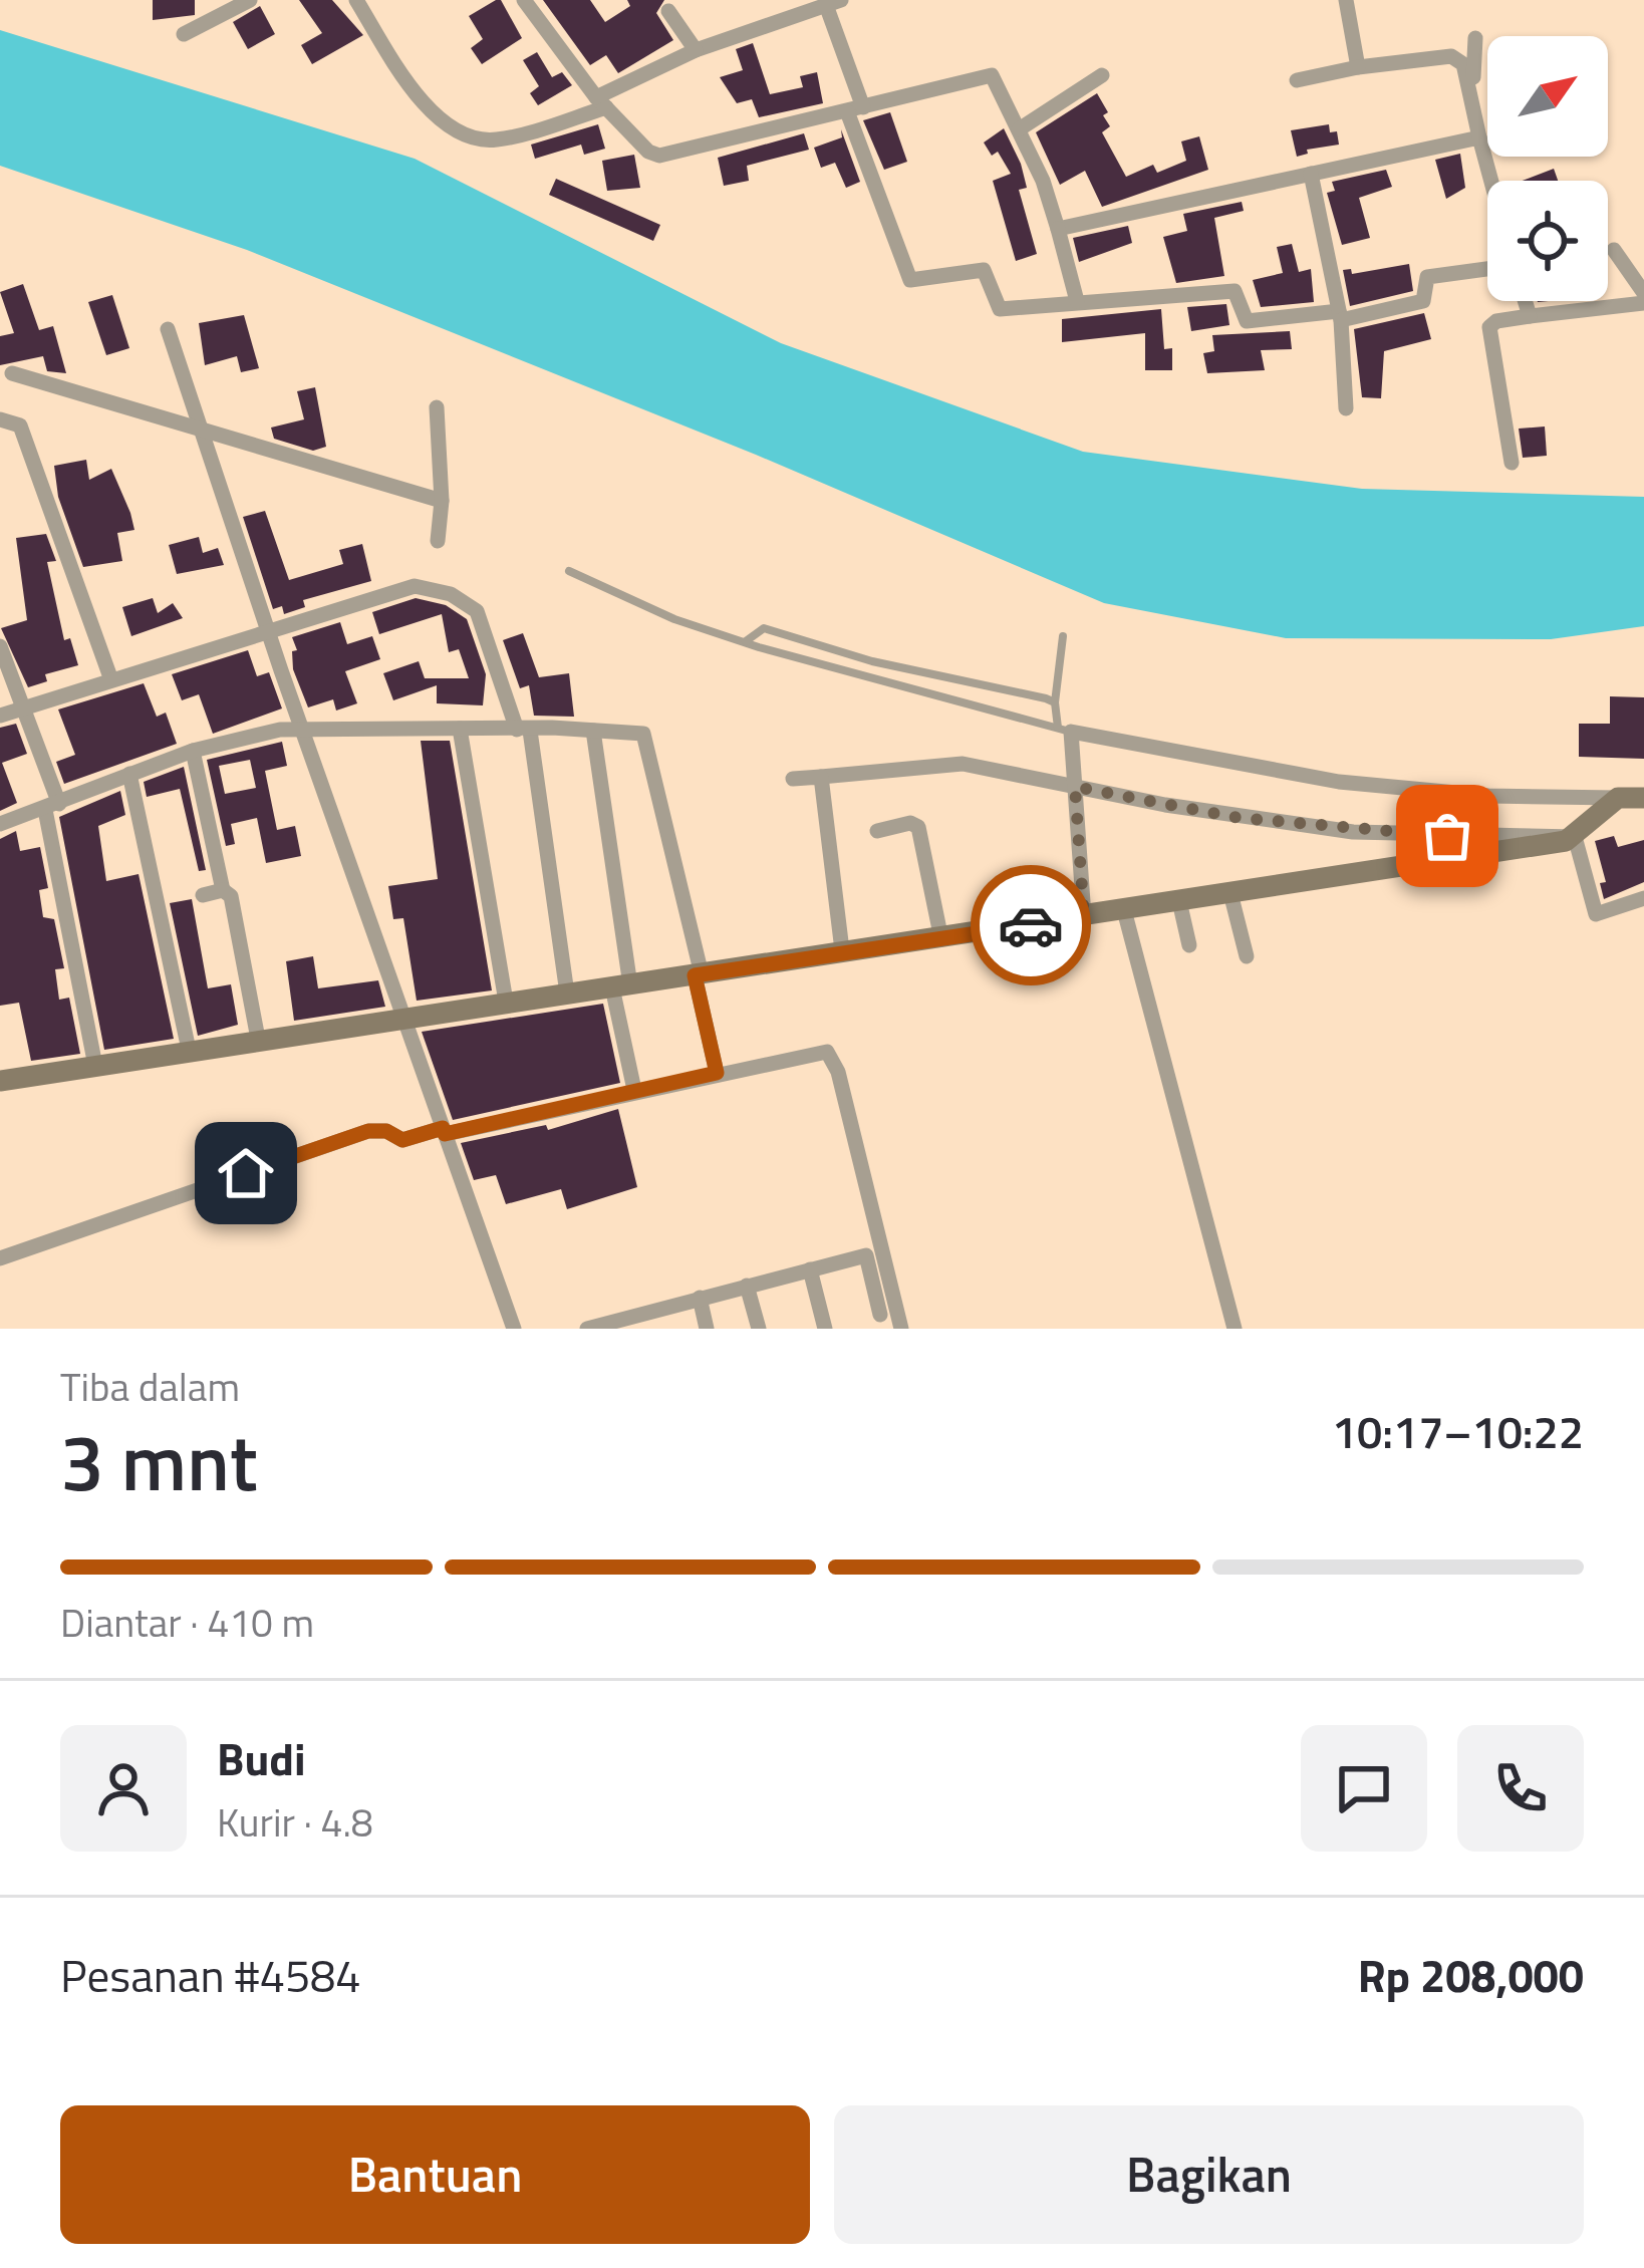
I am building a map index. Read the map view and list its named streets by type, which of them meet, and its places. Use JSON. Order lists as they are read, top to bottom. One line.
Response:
{"north":"top right","page":{"heading":["3 mnt","Tiba dalam","10:17–10:22"],"panel":["Budi","Kurir · 4.8","Pesanan #4584","Rp 208,000"],"bar":"Diantar · 410 m","buttons":["Bantuan","Bagikan"]}}
